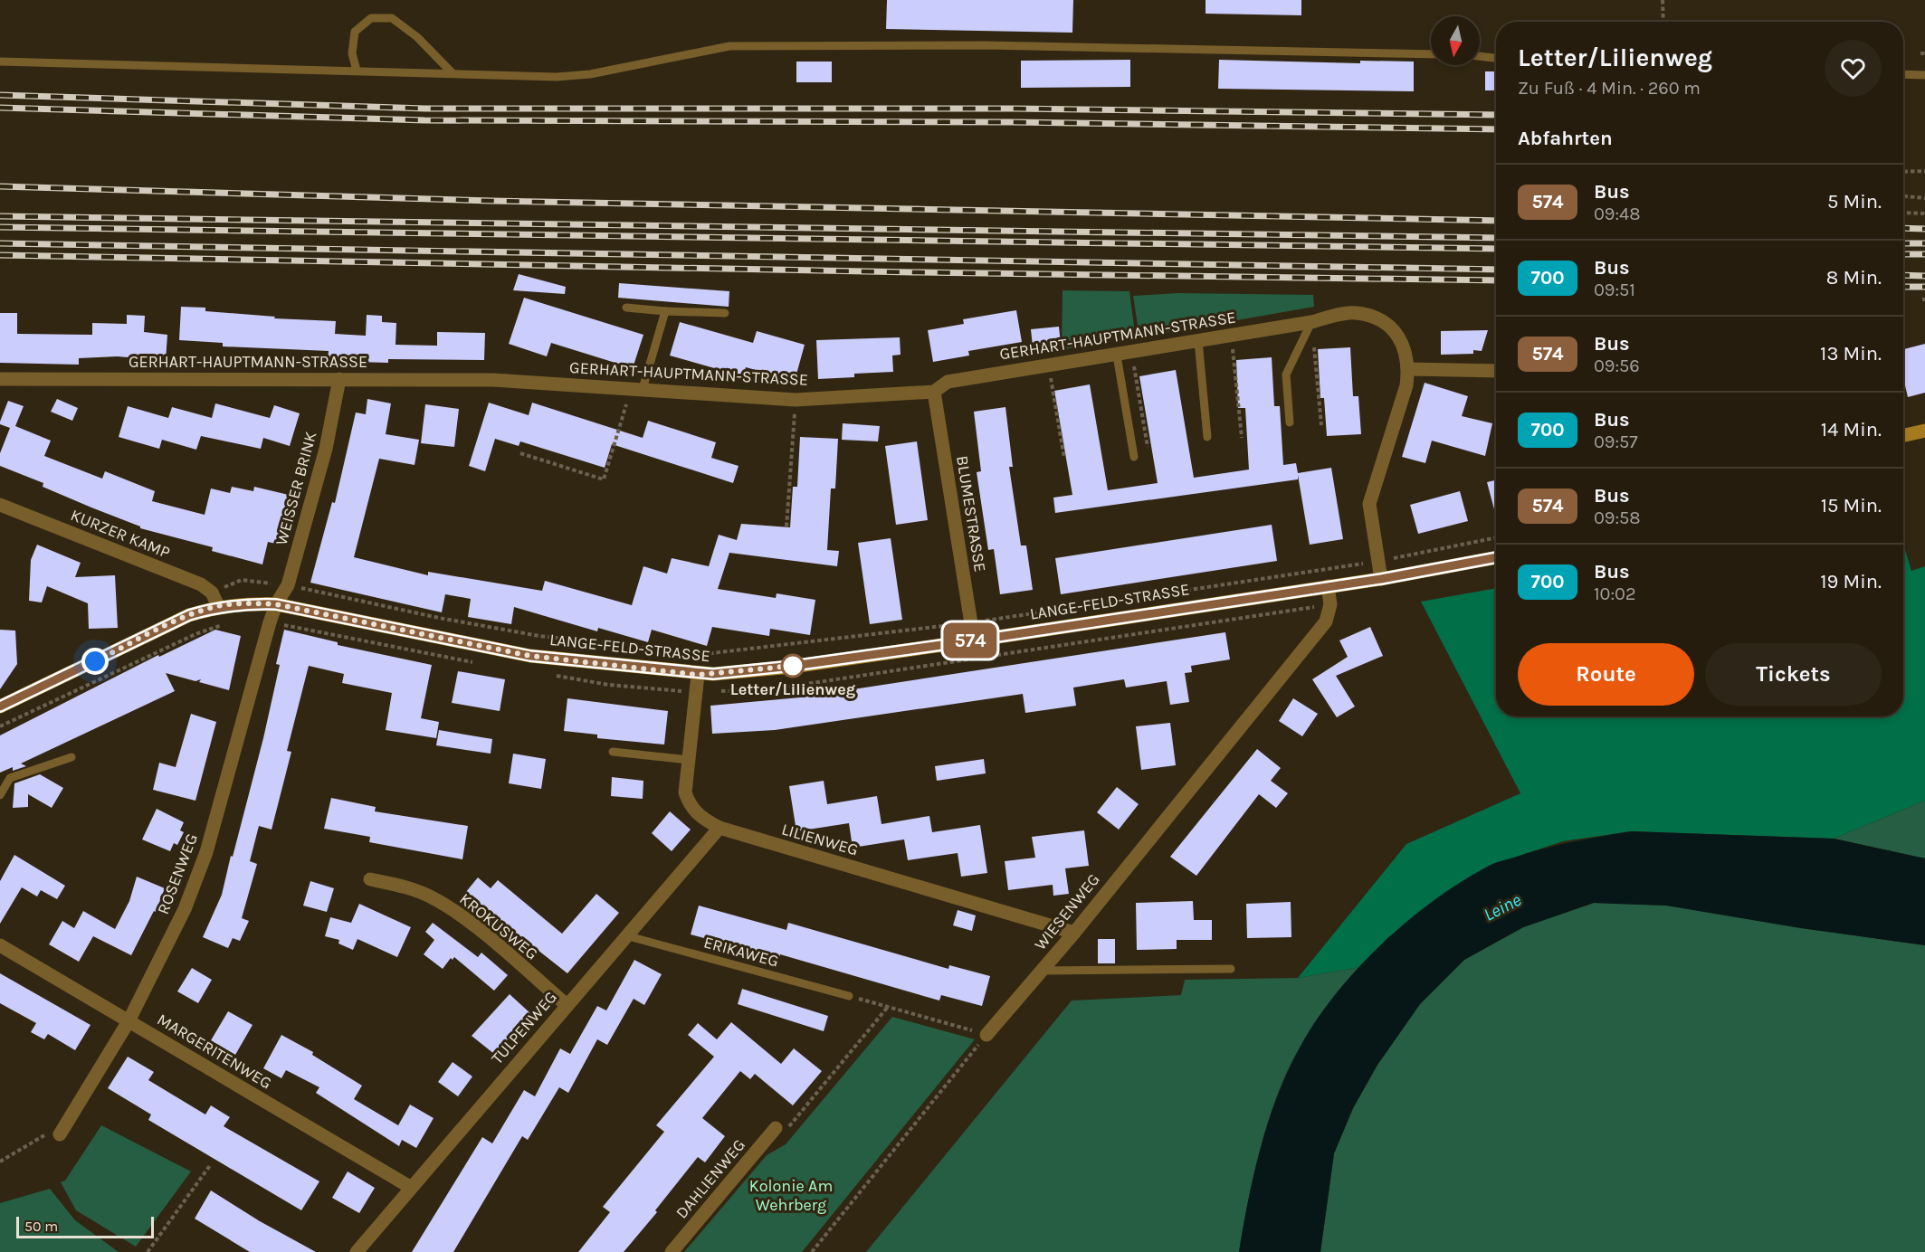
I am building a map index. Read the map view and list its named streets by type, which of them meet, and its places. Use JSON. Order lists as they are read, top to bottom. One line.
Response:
{"streets":{"street":["GERHART-HAUPTMANN-STRASSE","WEISSER BRINK","BLUMESTRASSE","KURZER KAMP","LANGE-FELD-STRASSE","LILIENWEG","ROSENWEG","WIESENWEG","KROKUSWEG","TULPENWEG","MARGERITENWEG","DAHLIENWEG"],"lane":["ERIKAWEG"]},"crossings":[["GERHART-HAUPTMANN-STRASSE","WEISSER BRINK"],["GERHART-HAUPTMANN-STRASSE","BLUMESTRASSE"],["GERHART-HAUPTMANN-STRASSE","LANGE-FELD-STRASSE"],["WEISSER BRINK","LANGE-FELD-STRASSE"],["WEISSER BRINK","ROSENWEG"],["BLUMESTRASSE","LANGE-FELD-STRASSE"],["LANGE-FELD-STRASSE","LILIENWEG"],["LANGE-FELD-STRASSE","ROSENWEG"],["LANGE-FELD-STRASSE","WIESENWEG"],["LILIENWEG","WIESENWEG"],["LILIENWEG","TULPENWEG"],["ROSENWEG","MARGERITENWEG"],["KROKUSWEG","TULPENWEG"],["ERIKAWEG","TULPENWEG"],["TULPENWEG","MARGERITENWEG"]],"water":["Leine"],"parks":["Kolonie Am Wehrberg"],"places":["Letter/Lilienweg"],"lines":["bus line 574"],"scale_bar":"50 m","north":"bottom","page":{"on_map":"574","heading":[["Letter/Lilienweg","Zu Fuß · 4 Min. · 260 m"],"Abfahrten"],"list":[{"mark":"574","name":"Bus","note":"09:48","value":"5 Min."},{"mark":"700","name":"Bus","note":"09:51","value":"8 Min."},{"mark":"574","name":"Bus","note":"09:56","value":"13 Min."},{"mark":"700","name":"Bus","note":"09:57","value":"14 Min."},{"mark":"574","name":"Bus","note":"09:58","value":"15 Min."},{"mark":"700","name":"Bus","note":"10:02","value":"19 Min."}],"buttons":["Route","Tickets"],"scale":"50 m"}}
